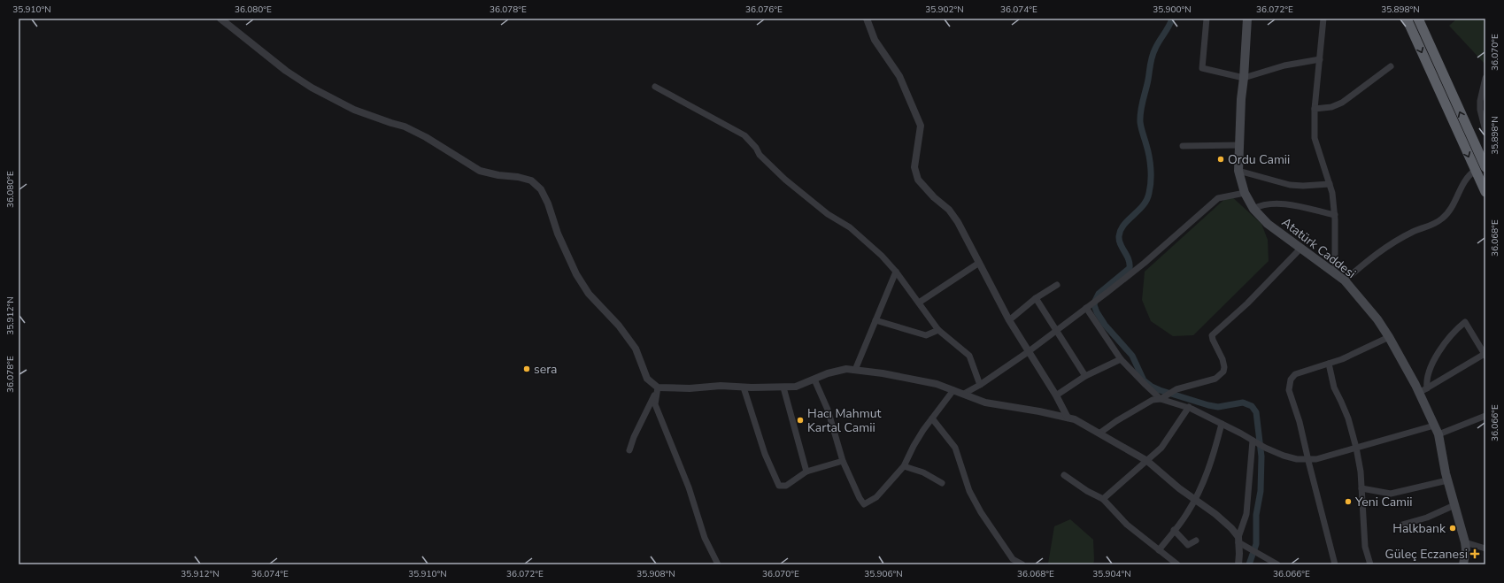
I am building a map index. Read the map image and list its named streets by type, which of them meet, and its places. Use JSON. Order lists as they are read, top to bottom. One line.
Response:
{"streets":{"main road":["Atatürk Caddesi"]},"places":{"other":["Ordu Camii","sera","Hacı Mahmut Kartal Camii","Yeni Camii","Halkbank"],"health":["Güleç Eczanesi"]},"coordinates":["35.910°N","36.080°E","36.078°E","36.076°E","35.902°N","36.074°E","35.900°N","36.072°E","35.898°N","36.070°E","36.068°E","35.912°N","36.066°E","35.908°N","35.906°N","35.904°N"]}
